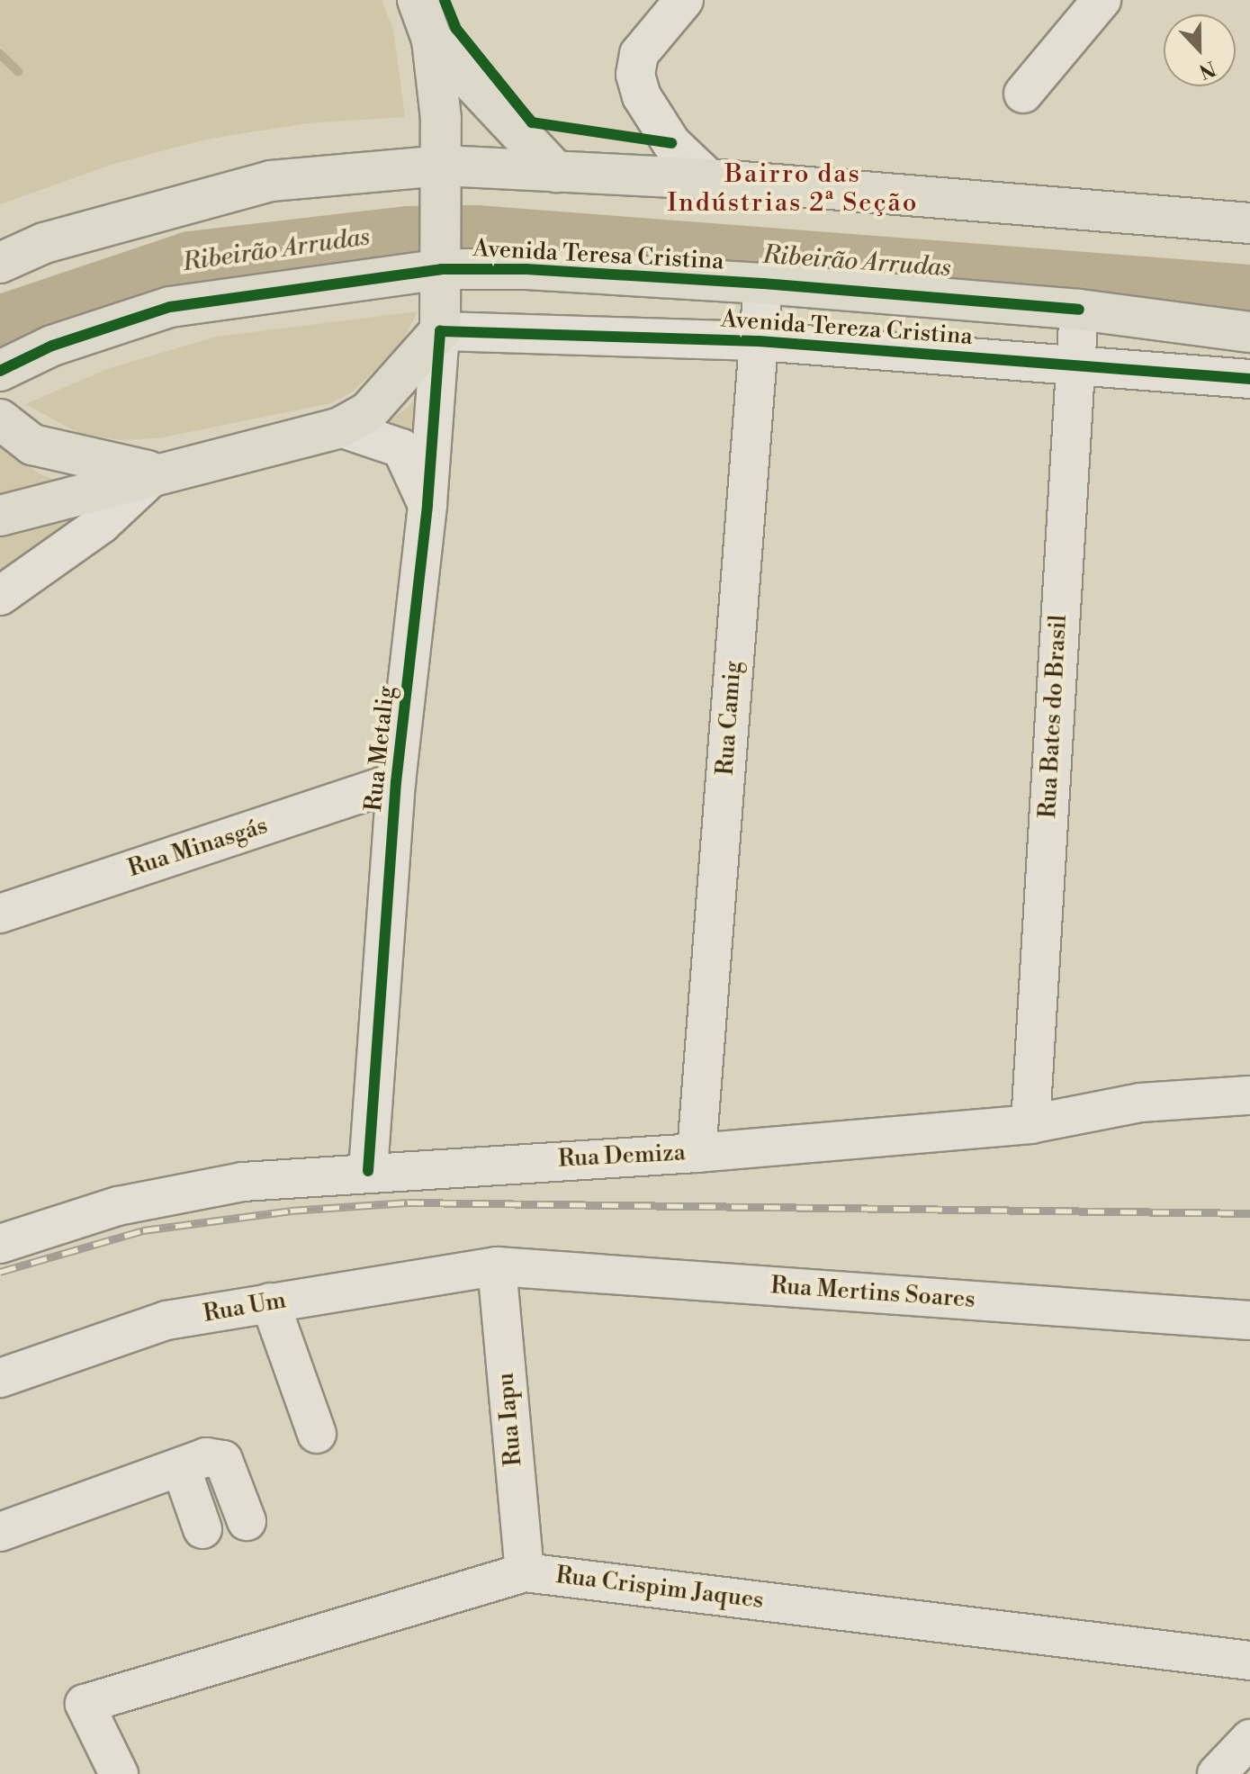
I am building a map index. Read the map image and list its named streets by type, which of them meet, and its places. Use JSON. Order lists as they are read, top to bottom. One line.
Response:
{"streets":{"main road":["Avenida Teresa Cristina","Rua Metalig"],"street":["Avenida Tereza Cristina","Rua Bates do Brasil","Rua Camig","Rua Minasgás","Rua Demiza","Rua Mertins Soares","Rua Um","Rua Iapu","Rua Crispim Jaques"]},"crossings":[["Avenida Teresa Cristina","Rua Bates do Brasil"],["Avenida Teresa Cristina","Rua Camig"],["Avenida Teresa Cristina","Rua Metalig"],["Avenida Tereza Cristina","Rua Bates do Brasil"],["Avenida Tereza Cristina","Rua Camig"],["Avenida Tereza Cristina","Rua Metalig"],["Rua Bates do Brasil","Rua Demiza"],["Rua Camig","Rua Demiza"],["Rua Metalig","Rua Minasgás"],["Rua Metalig","Rua Demiza"],["Rua Mertins Soares","Rua Um"],["Rua Mertins Soares","Rua Iapu"],["Rua Um","Rua Iapu"],["Rua Iapu","Rua Crispim Jaques"]],"districts":["Bairro das Indústrias 2ª Seção"],"water":["Ribeirão Arrudas"],"north":"bottom"}
